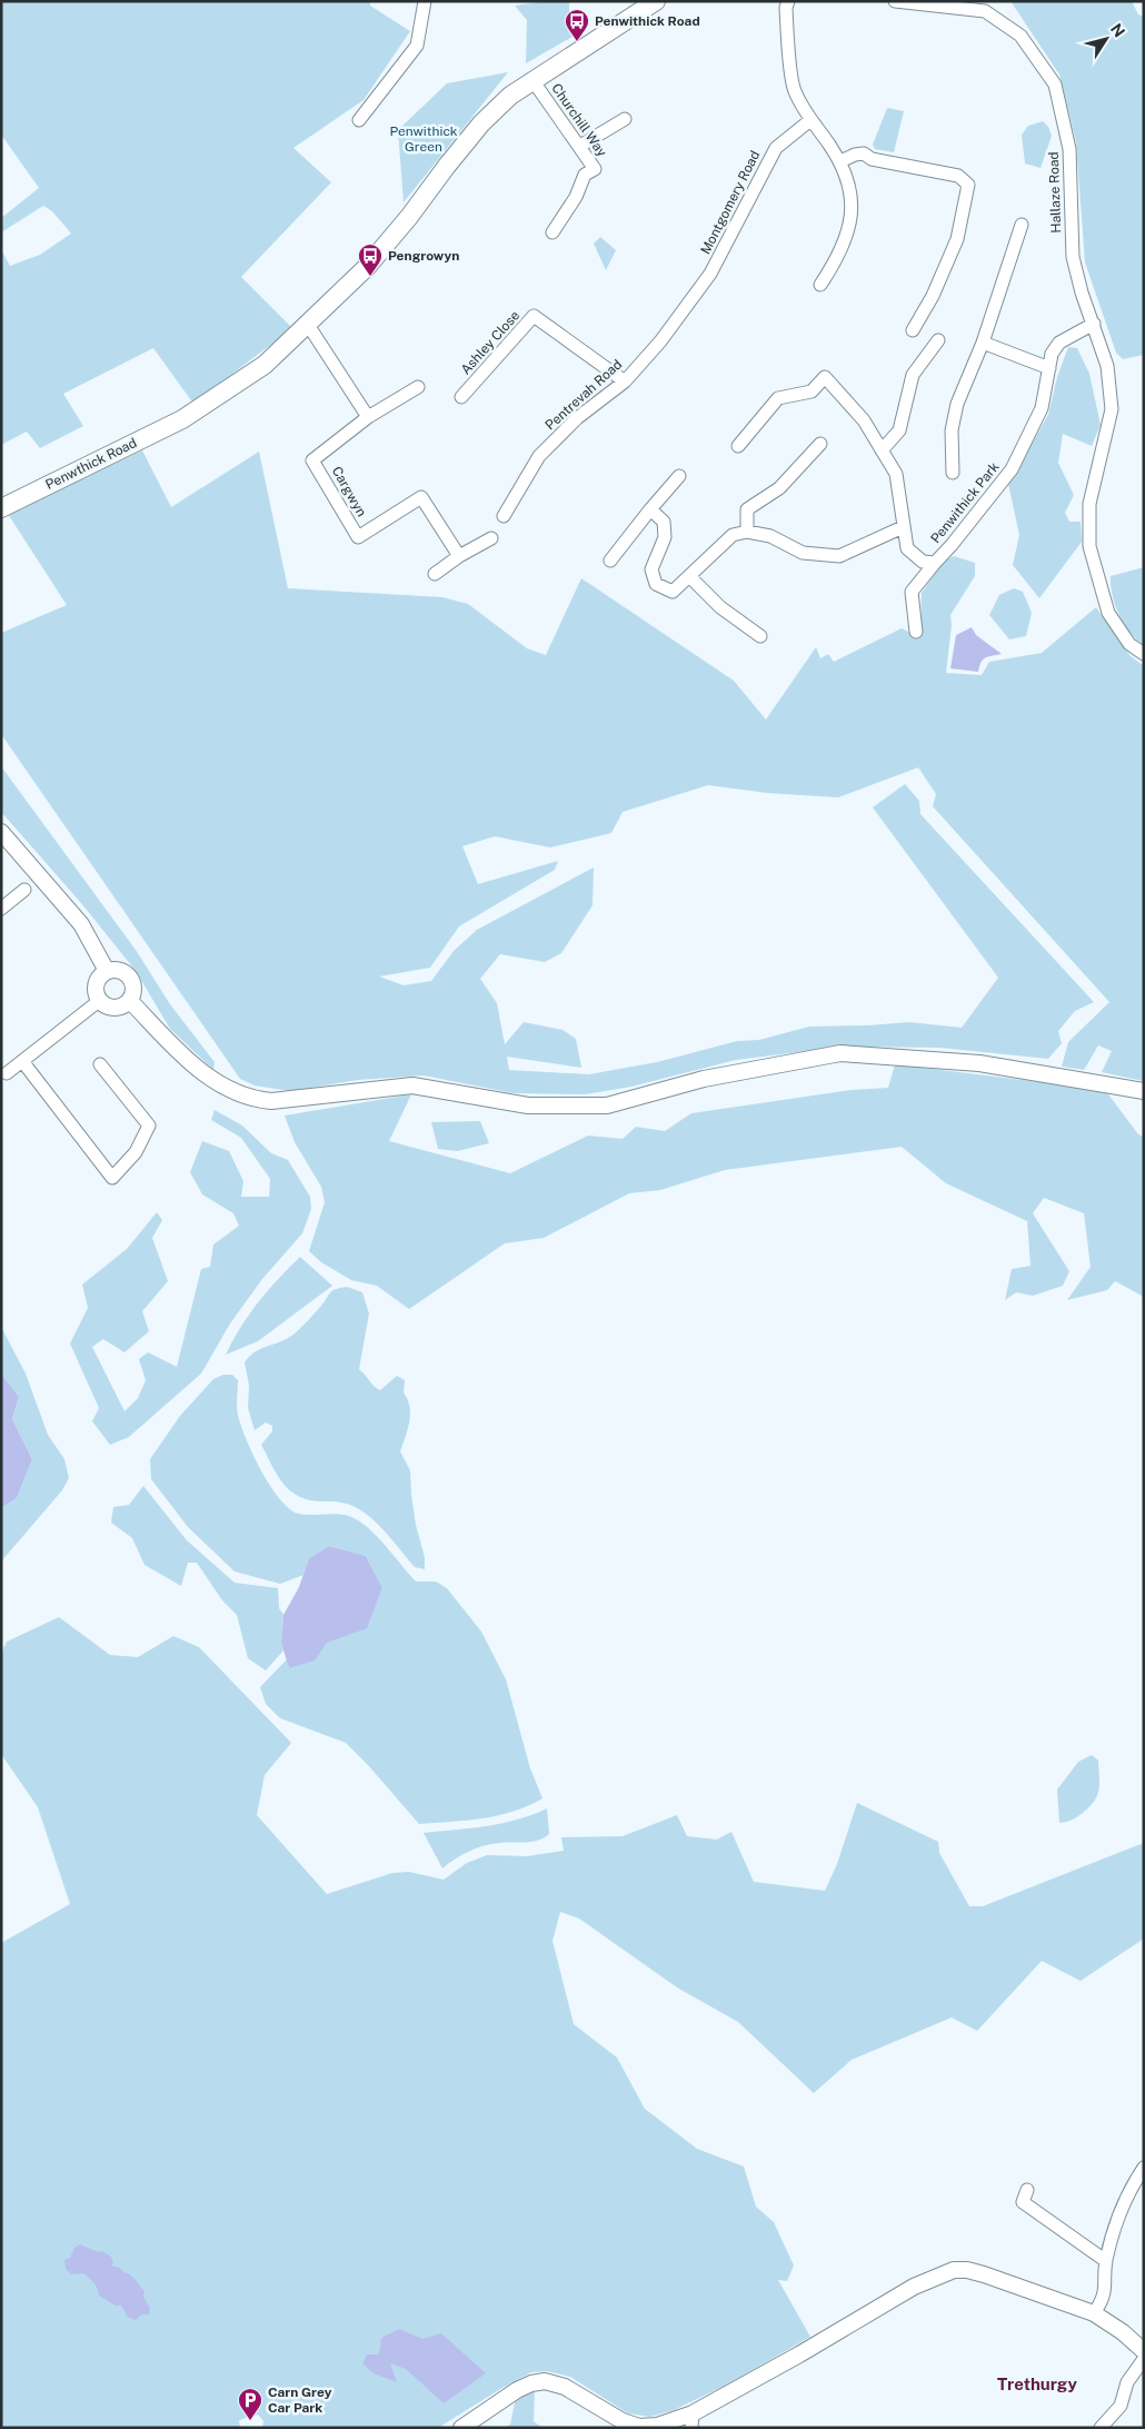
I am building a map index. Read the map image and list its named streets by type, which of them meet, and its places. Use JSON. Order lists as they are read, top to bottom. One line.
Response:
{"streets":{"main road":["Penwthick Road"],"street":["Churchill Way","Hallaze Road","Montgomery Road","Ashley Close","Pentrevah Road","Cargwyn","Penwithick Park"]},"crossings":[["Hallaze Road","Penwithick Park"],["Montgomery Road","Pentrevah Road"],["Ashley Close","Pentrevah Road"]],"districts":["Trethurgy"],"parks":["Penwithick Green"],"places":{"bus stop":["Penwithick Road","Pengrowyn"],"parking":["Carn Grey Car Park"]},"north":"top right"}
